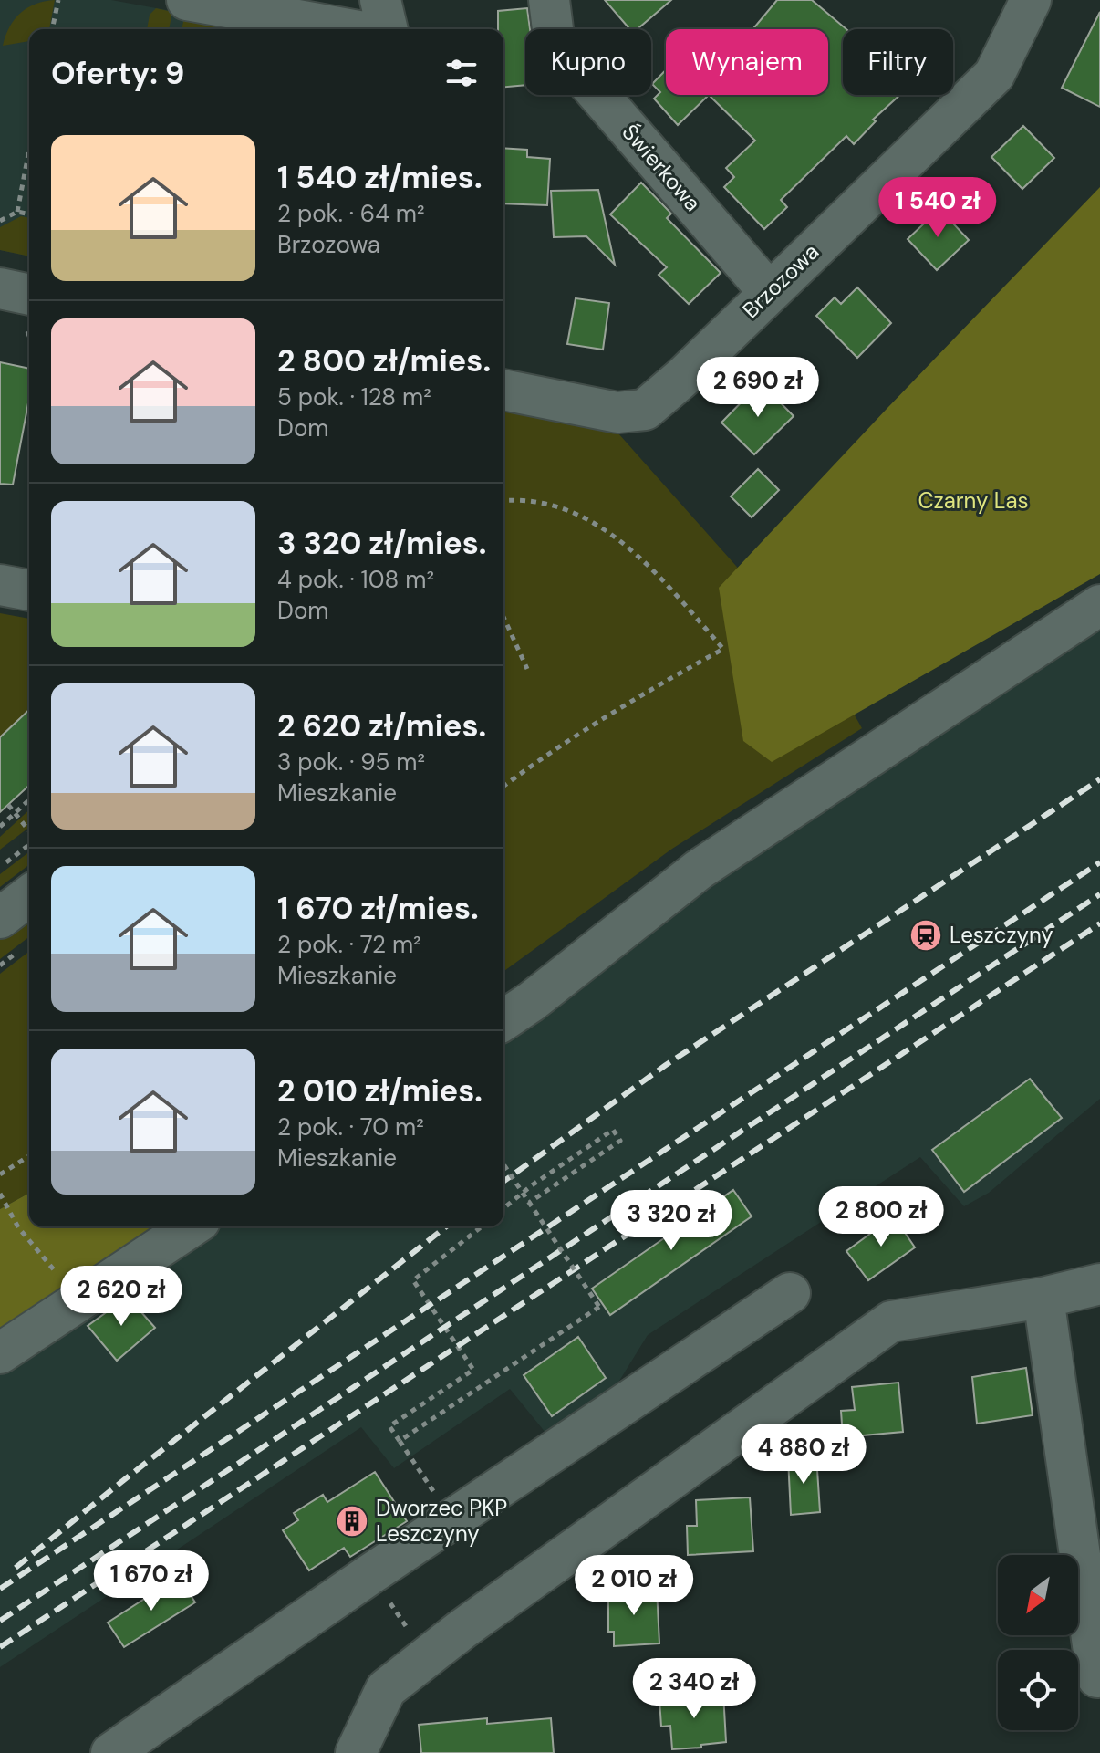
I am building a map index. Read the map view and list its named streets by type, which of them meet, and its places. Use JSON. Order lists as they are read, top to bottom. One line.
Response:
{"streets":{"street":["Świerkowa","Brzozowa"]},"crossings":[["Świerkowa","Brzozowa"]],"parks":["Czarny Las"],"places":{"station":["Leszczyny"],"building":["Dworzec PKP Leszczyny"]},"north":"bottom left","page":{"chip":["Kupno","Wynajem","Filtry"],"heading":"Oferty: 9","list":[{"name":"1 540 zł/mies.","note":"2 pok. · 64 m² · Brzozowa"},{"name":"2 800 zł/mies.","note":"5 pok. · 128 m² · Dom"},{"name":"3 320 zł/mies.","note":"4 pok. · 108 m² · Dom"},{"name":"2 620 zł/mies.","note":"3 pok. · 95 m² · Mieszkanie"},{"name":"1 670 zł/mies.","note":"2 pok. · 72 m² · Mieszkanie"},{"name":"2 010 zł/mies.","note":"2 pok. · 70 m² · Mieszkanie"}],"price":["1 540 zł","2 690 zł","2 800 zł","3 320 zł","2 620 zł","4 880 zł","1 670 zł","2 010 zł","2 340 zł"]}}
